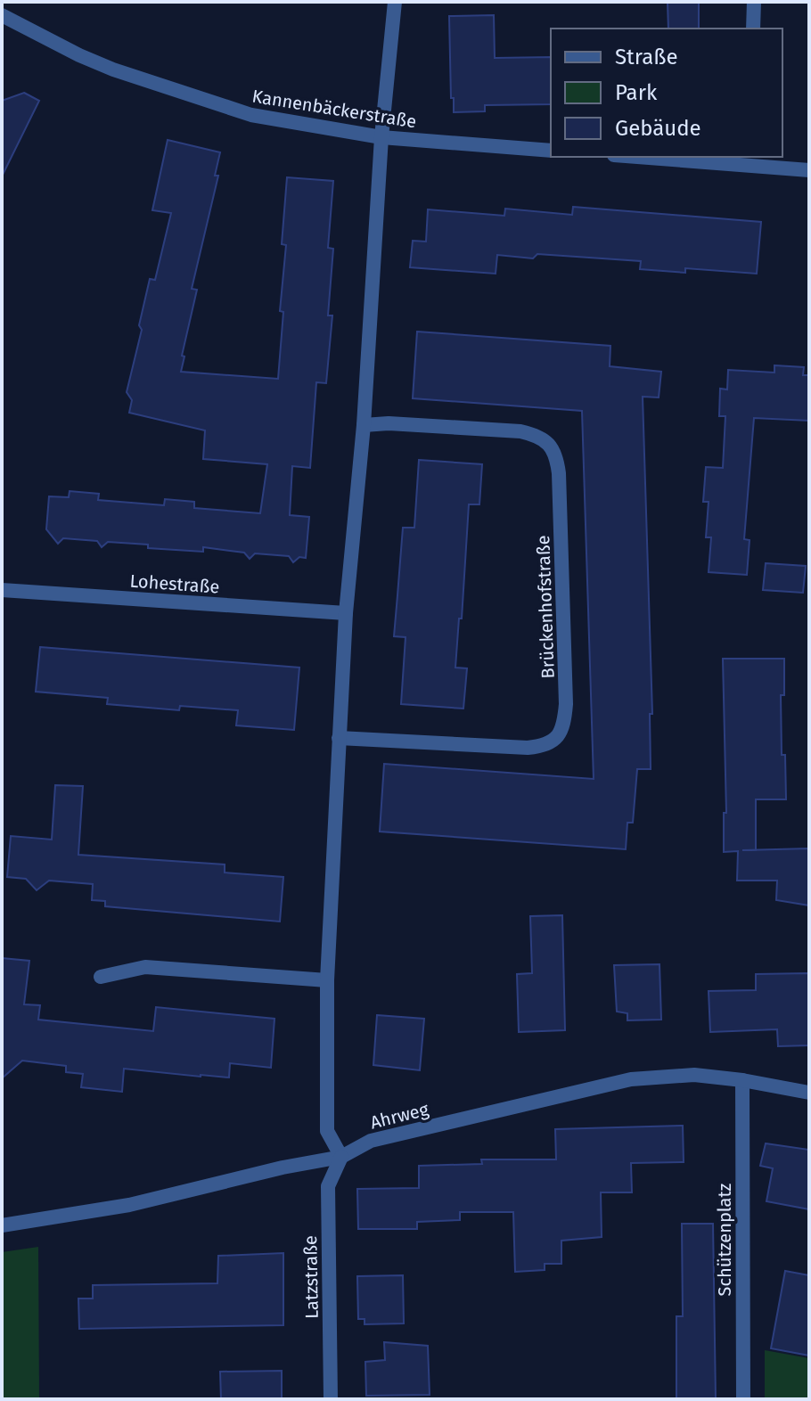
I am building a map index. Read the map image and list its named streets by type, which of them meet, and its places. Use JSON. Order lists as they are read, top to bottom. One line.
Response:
{"streets":{"street":["Kannenbäckerstraße","Lohestraße","Brückenhofstraße","Ahrweg","Schützenplatz","Latzstraße"]},"crossings":[["Ahrweg","Schützenplatz"],["Ahrweg","Latzstraße"]],"legend":["Straße","Park","Gebäude"]}
